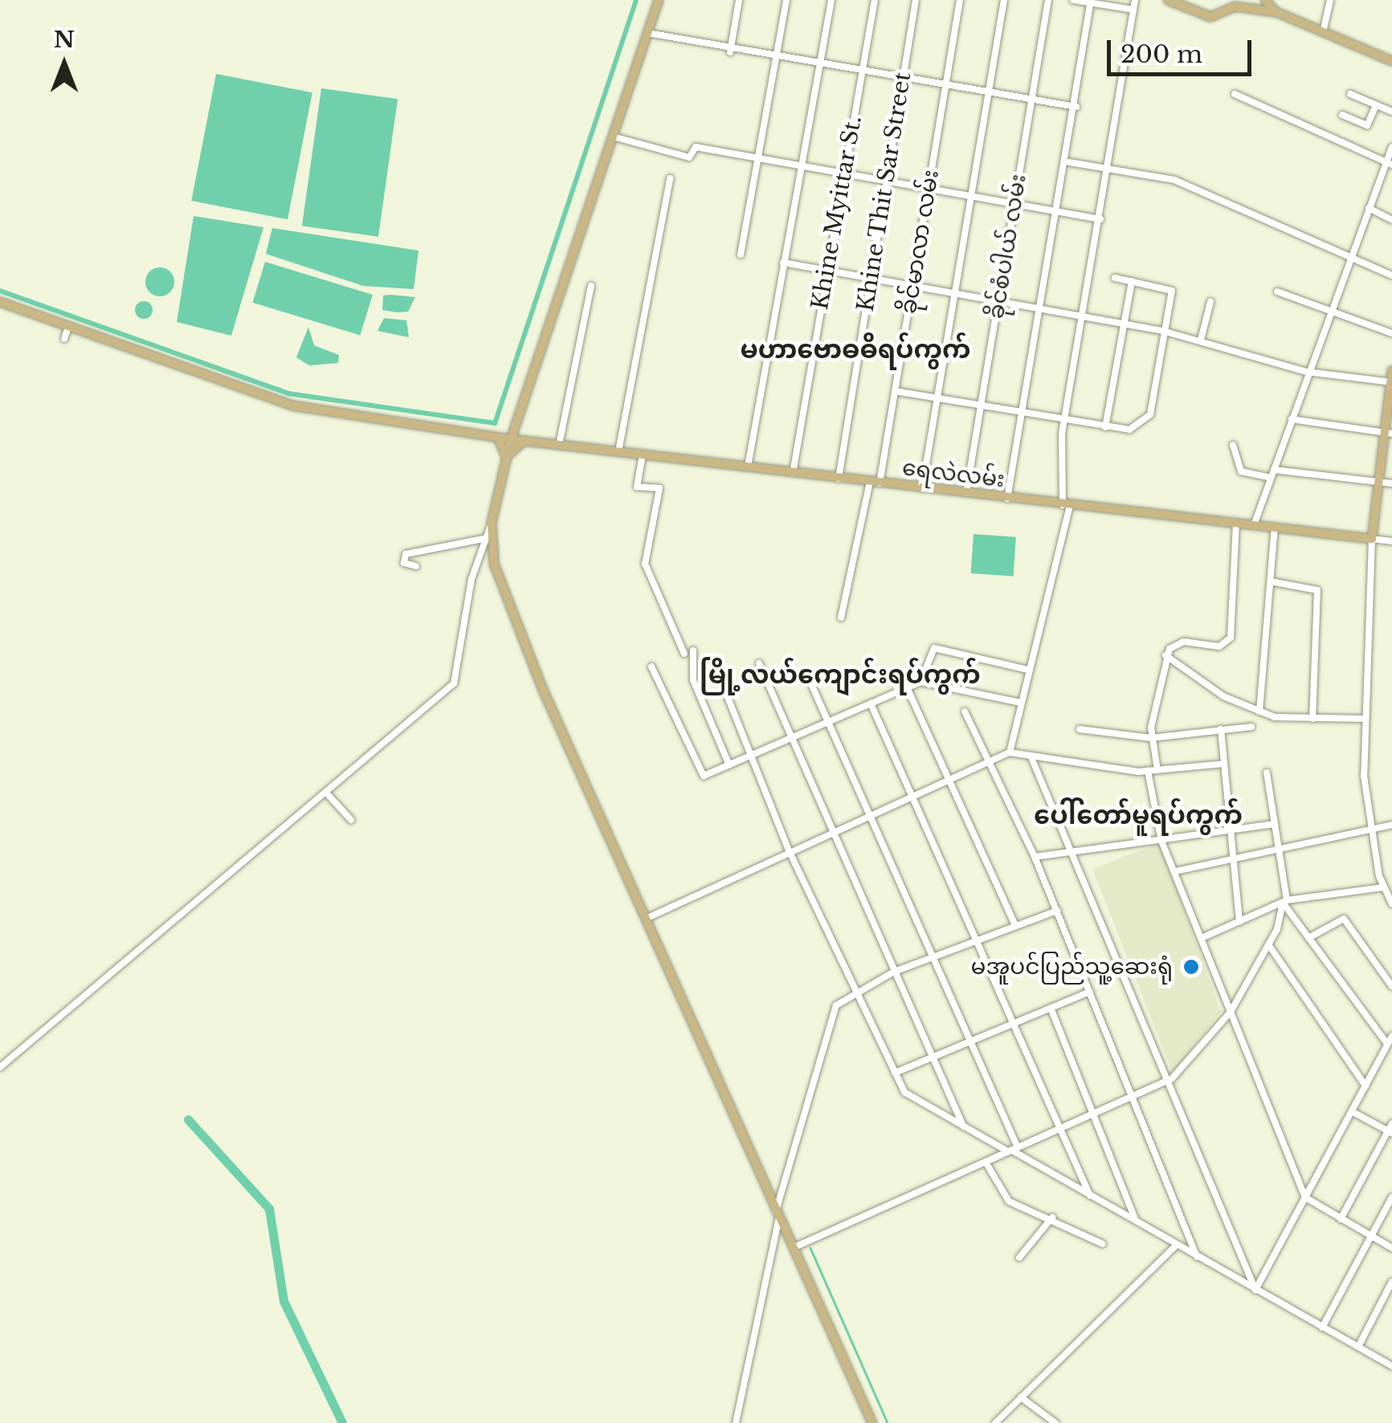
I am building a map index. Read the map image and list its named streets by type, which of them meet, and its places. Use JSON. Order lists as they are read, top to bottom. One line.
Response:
{"streets":{"main road":["ရေလဲလမ်း"],"street":["Khine Thit Sar Street","Khine Myittar St.","ခိုင်မာလာ လမ်း","ခိုင်စံပါယ် လမ်း"]},"crossings":[["Khine Thit Sar Street","ရေလဲလမ်း"],["Khine Myittar St.","ရေလဲလမ်း"],["ခိုင်မာလာ လမ်း","ရေလဲလမ်း"],["ခိုင်စံပါယ် လမ်း","ရေလဲလမ်း"]],"districts":["မဟာဗောဓဓိရပ်ကွက်","မြို့လယ်ကျောင်းရပ်ကွက်","ပေါ်တော်မူရပ်ကွက်"],"places":["မအူပင်ပြည်သူ့ဆေးရုံ"],"scale_bar":"200 m","north":"top"}
